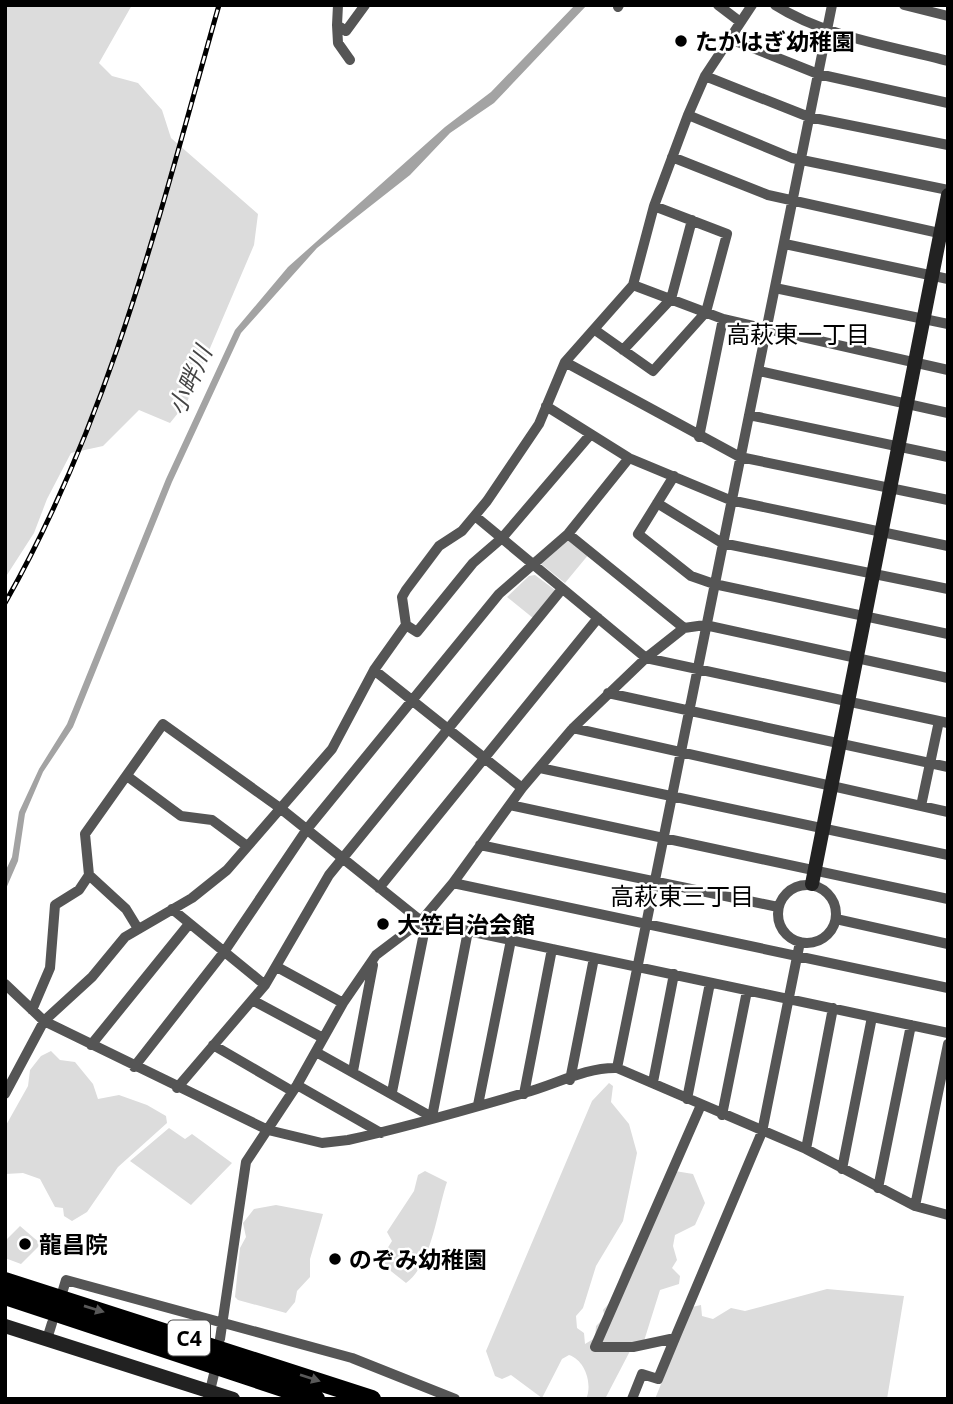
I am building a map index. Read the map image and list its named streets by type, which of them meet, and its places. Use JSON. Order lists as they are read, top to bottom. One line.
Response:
{"streets":{"highway":["C4"]},"districts":["高萩東一丁目","高萩東三丁目"],"water":["小畔川"],"places":["たかはぎ幼稚園","大笠自治会館","龍昌院","のぞみ幼稚園"]}
